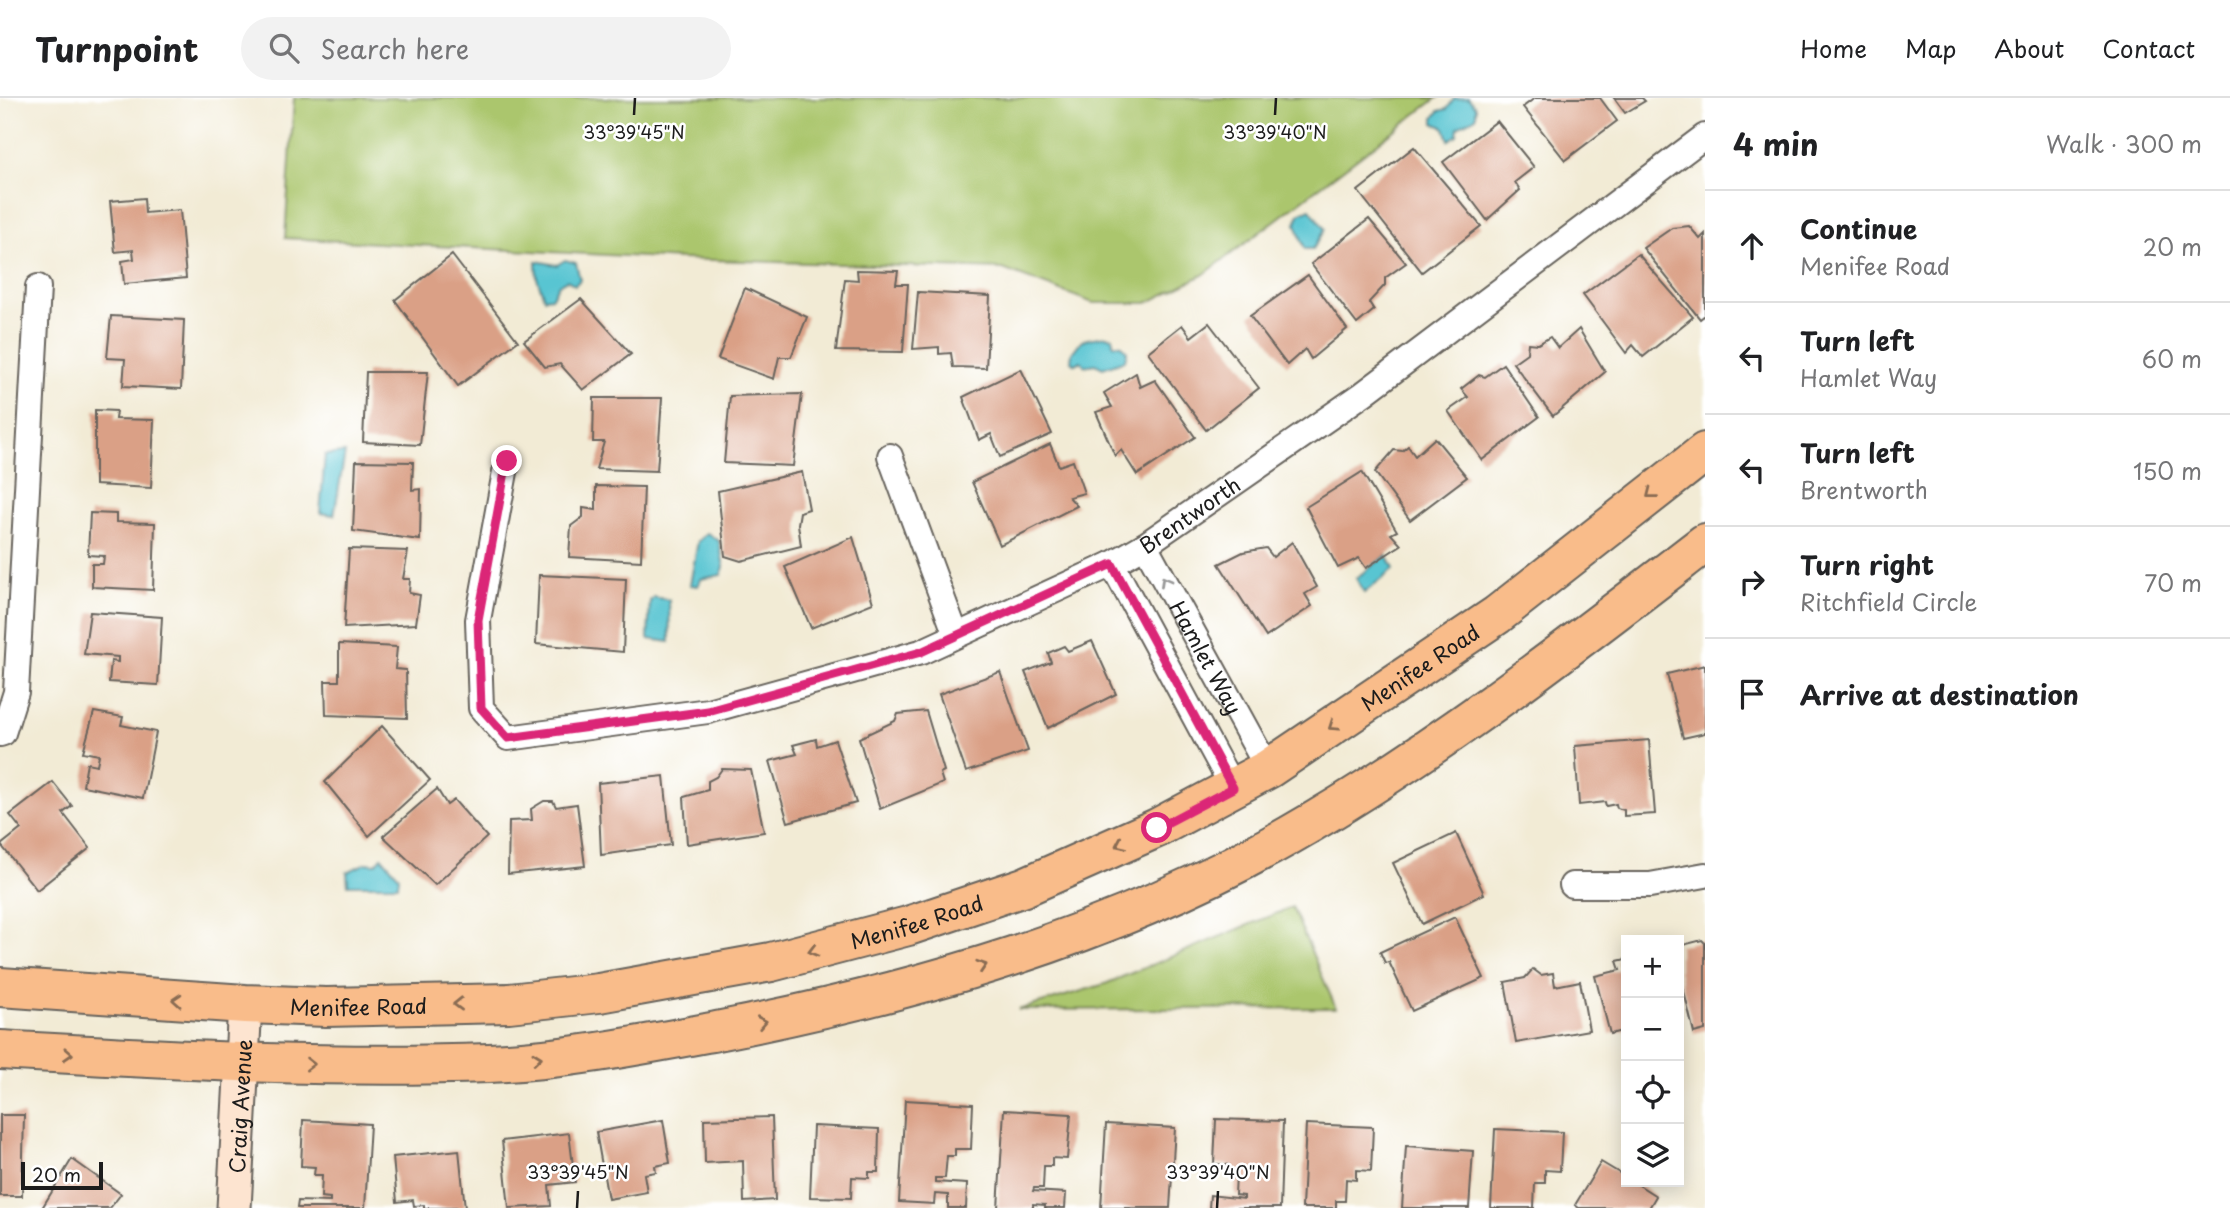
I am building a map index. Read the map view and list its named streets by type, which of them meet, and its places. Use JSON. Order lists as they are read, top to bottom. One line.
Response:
{"streets":{"main road":["Menifee Road"],"street":["Brentworth","Hamlet Way","Craig Avenue"]},"crossings":[["Brentworth","Hamlet Way"],["Hamlet Way","Menifee Road"],["Menifee Road","Craig Avenue"]],"scale_bar":"20 m","page":{"header":"Turnpoint","search":"Search here","nav":["Home","Map","About","Contact"],"heading":["4 min","Walk · 300 m"],"list":[["Continue","Menifee Road","20 m"],["Turn left","Hamlet Way","60 m"],["Turn left","Brentworth","150 m"],["Turn right","Ritchfield Circle","70 m"],"Arrive at destination"],"map_buttons":["+","−"],"scale":"20 m"},"coordinates":["33°39'45\"N","33°39'40\"N"]}
